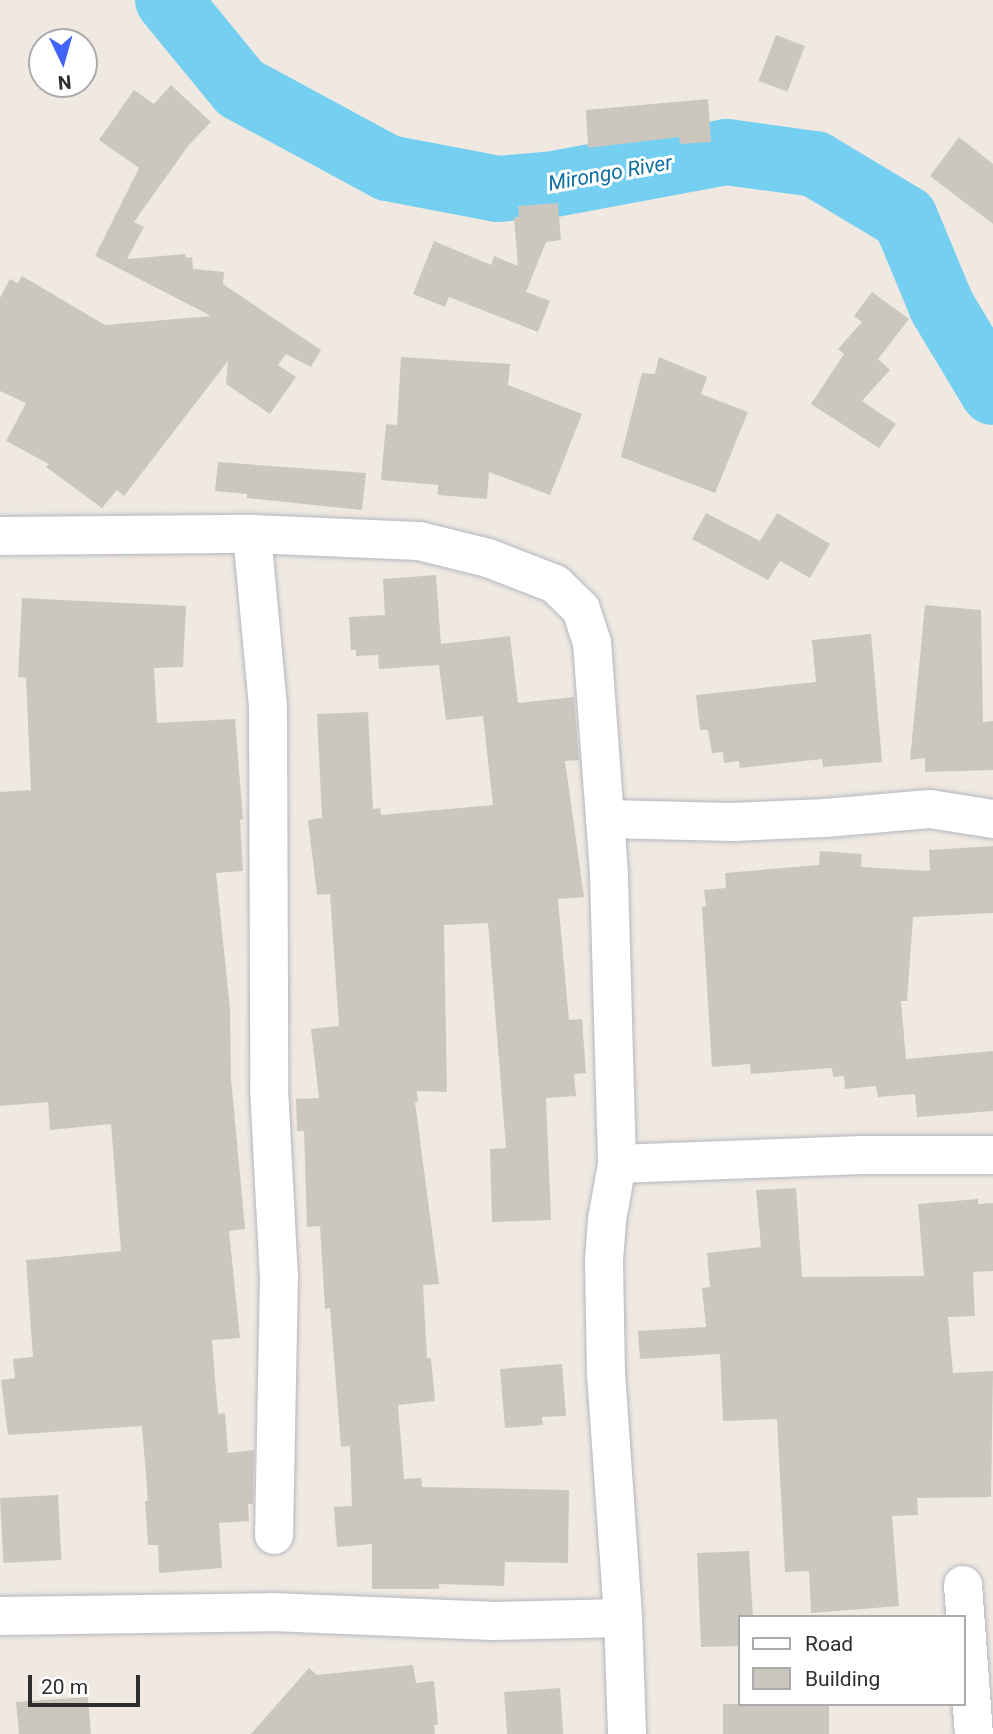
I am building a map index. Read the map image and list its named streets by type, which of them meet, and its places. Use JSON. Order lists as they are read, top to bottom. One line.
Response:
{"water":["Mirongo River"],"legend":["Road","Building"],"scale_bar":"20 m","north":"bottom"}
